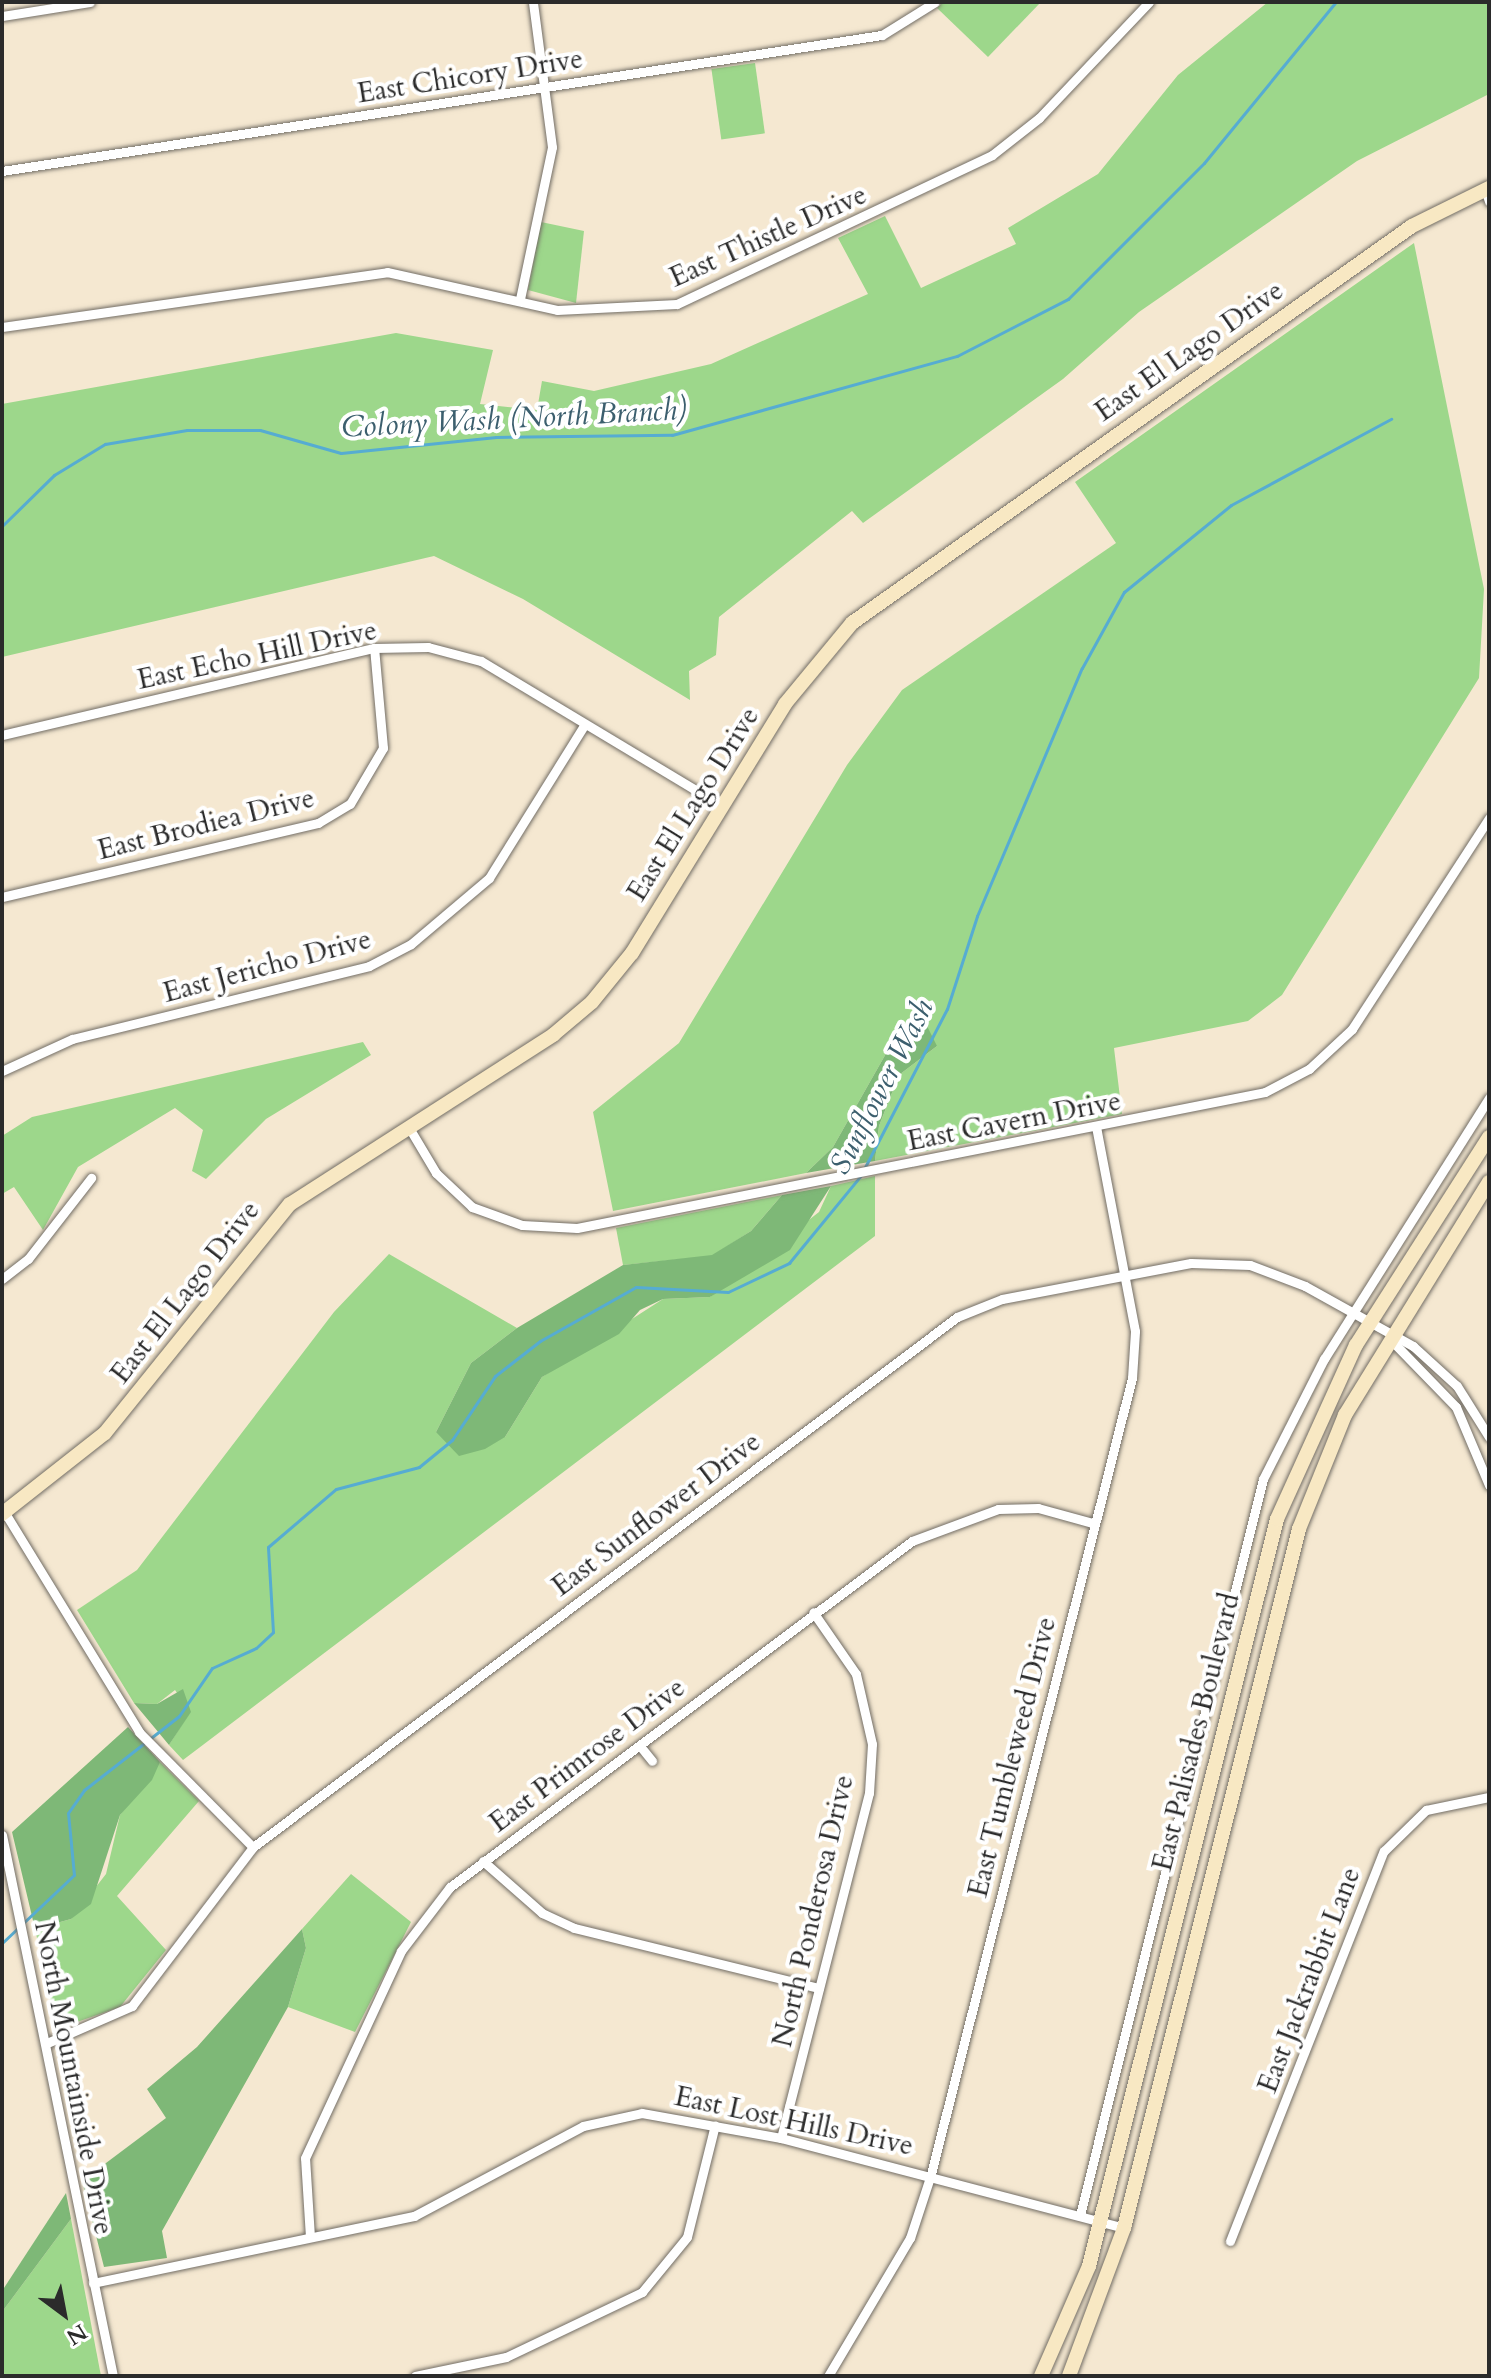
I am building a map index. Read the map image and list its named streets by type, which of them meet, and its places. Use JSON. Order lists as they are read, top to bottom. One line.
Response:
{"streets":{"street":["East Chicory Drive","East Thistle Drive","East El Lago Drive","East Echo Hill Drive","East Brodiea Drive","East Jericho Drive","East Cavern Drive","East Sunflower Drive","East Palisades Boulevard","East Primrose Drive","East Tumbleweed Drive","North Ponderosa Drive","East Jackrabbit Lane","North Mountainside Drive","East Lost Hills Drive"]},"crossings":[["East El Lago Drive","East Echo Hill Drive"],["East El Lago Drive","East Cavern Drive"],["East Echo Hill Drive","East Brodiea Drive"],["East Echo Hill Drive","East Jericho Drive"],["East Cavern Drive","East Tumbleweed Drive"],["East Sunflower Drive","East Palisades Boulevard"],["East Sunflower Drive","East Tumbleweed Drive"],["East Sunflower Drive","North Mountainside Drive"],["East Palisades Boulevard","East Lost Hills Drive"],["East Primrose Drive","East Tumbleweed Drive"],["East Primrose Drive","North Ponderosa Drive"],["East Primrose Drive","East Lost Hills Drive"],["East Tumbleweed Drive","East Lost Hills Drive"],["North Ponderosa Drive","East Lost Hills Drive"],["North Mountainside Drive","East Lost Hills Drive"]],"water":["Colony Wash (North Branch)","Sunflower Wash"],"north":"bottom right"}
